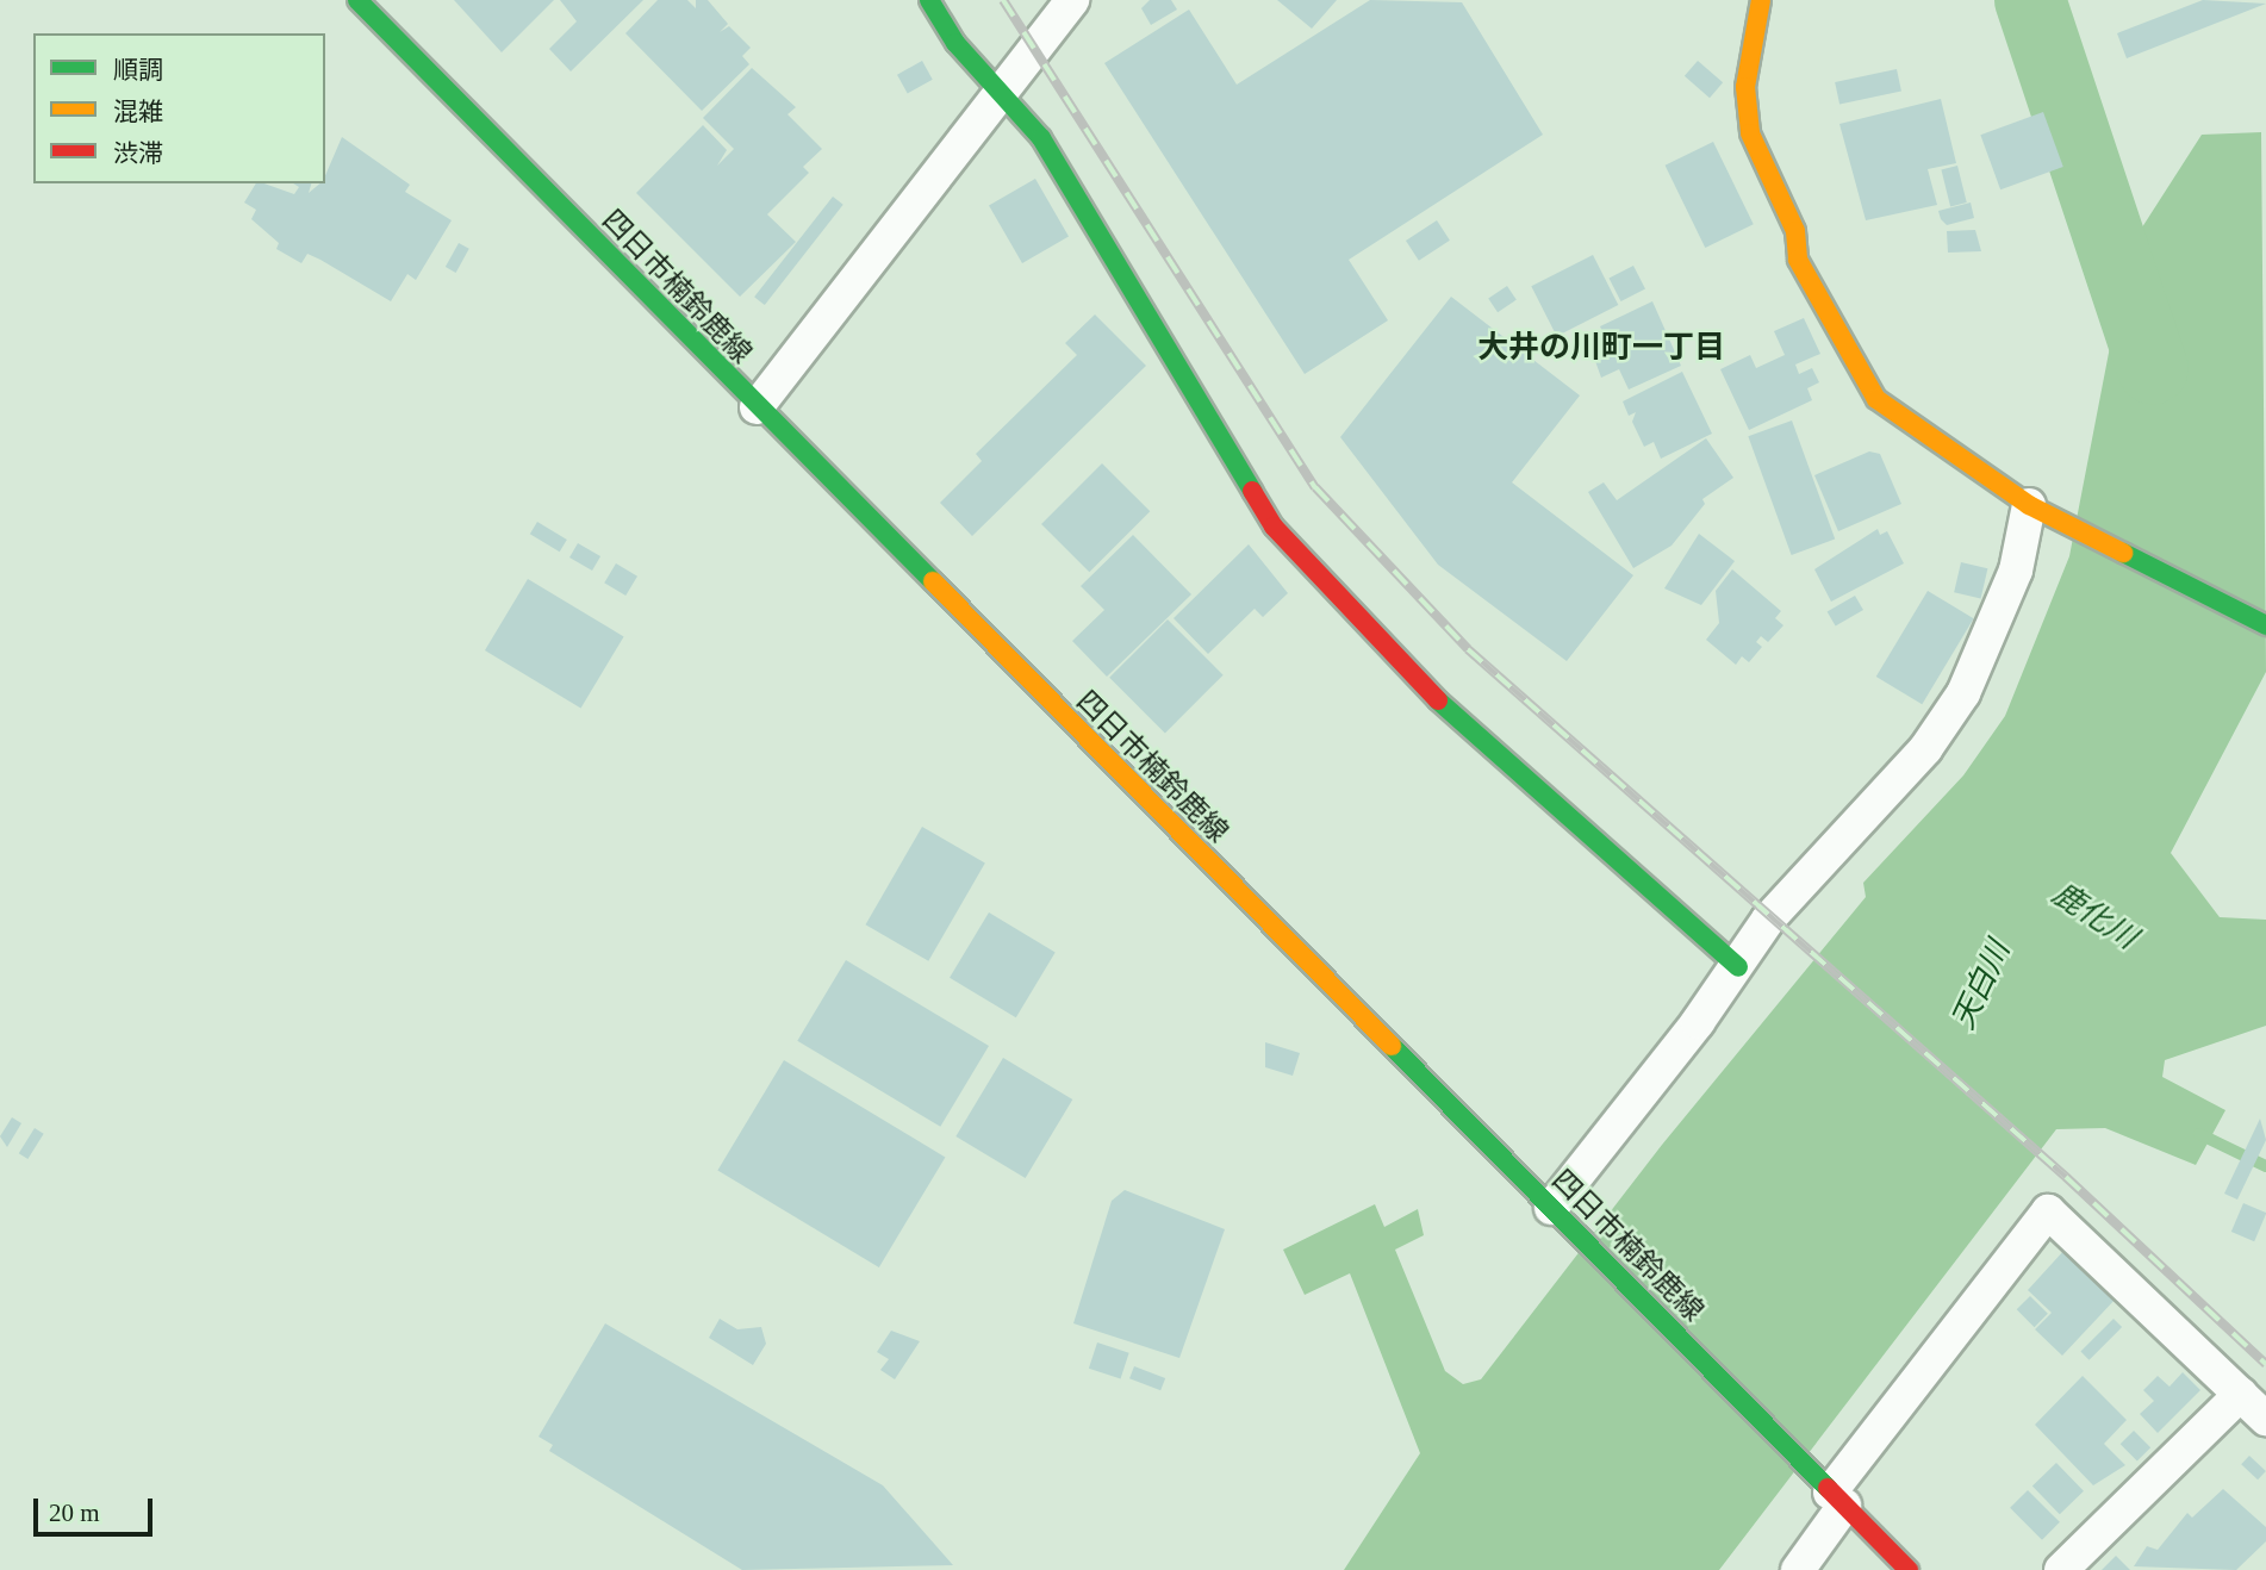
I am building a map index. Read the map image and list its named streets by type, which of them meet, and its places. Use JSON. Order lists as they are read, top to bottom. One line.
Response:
{"streets":{"street":["四日市楠鈴鹿線"]},"districts":["大井の川町一丁目"],"water":["鹿化川","天白川"],"legend":["順調","混雑","渋滞"],"scale_bar":"20 m"}
